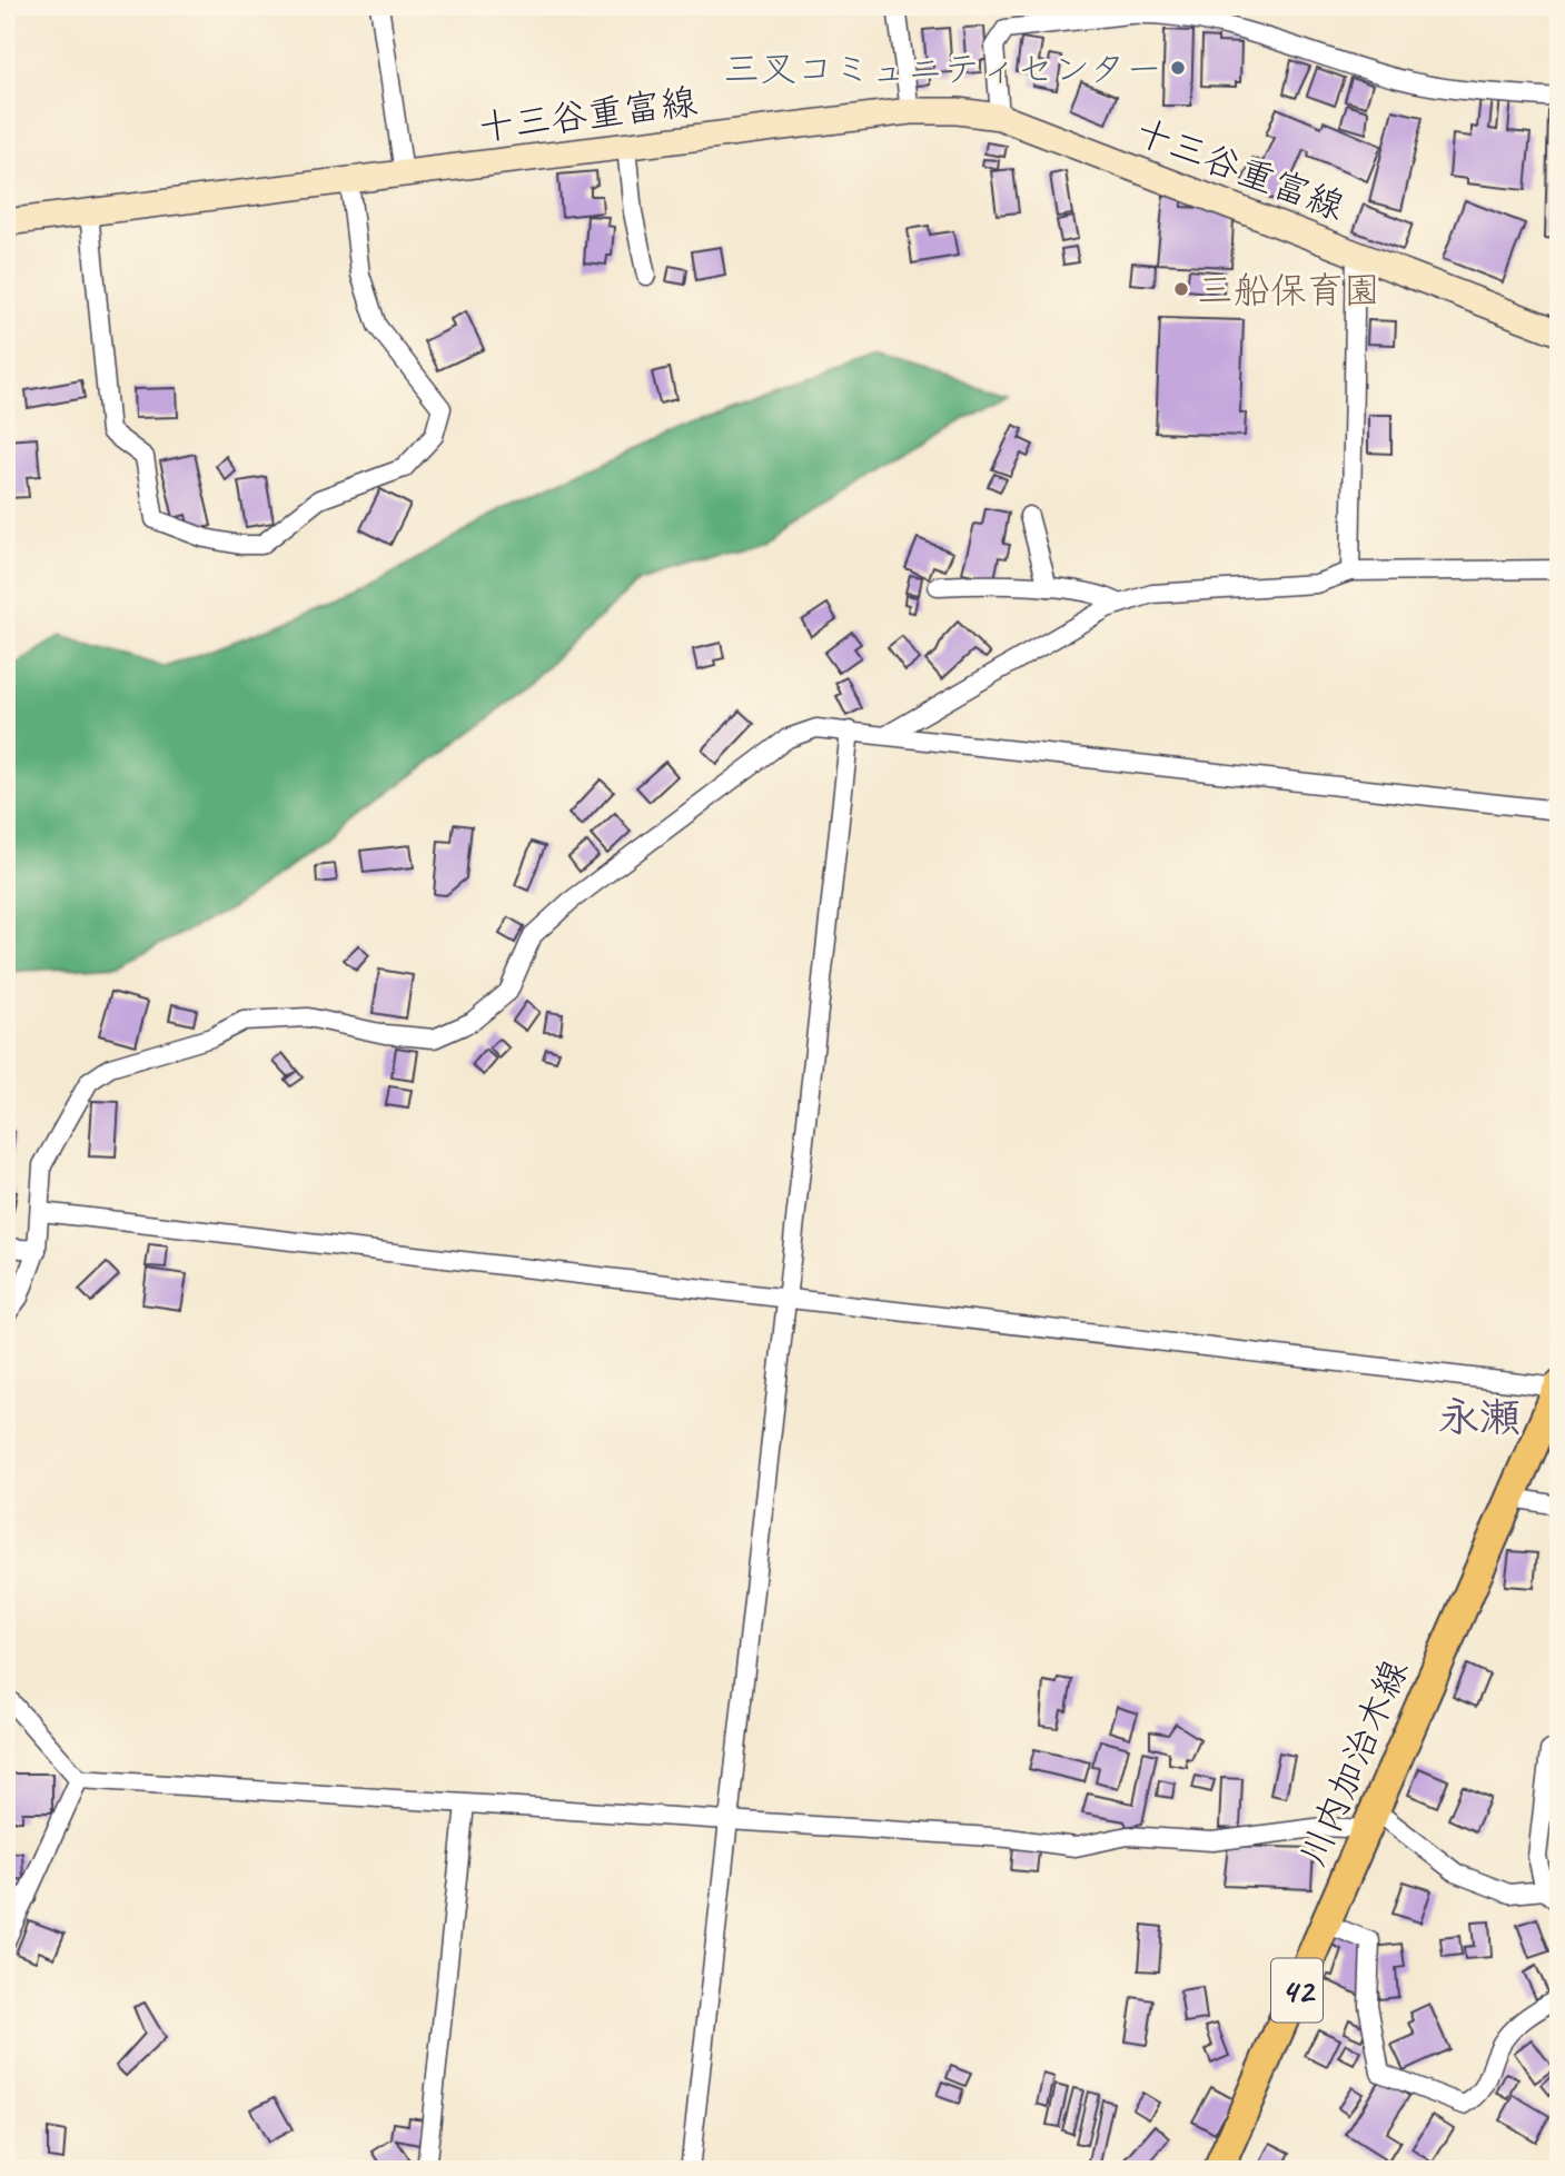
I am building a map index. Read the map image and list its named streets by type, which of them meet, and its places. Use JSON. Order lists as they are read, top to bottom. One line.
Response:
{"streets":{"main road":["十三谷重富線","川内加治木線","42"]},"districts":["永瀬"],"places":["三叉コミュニティセンター","三船保育園"]}
